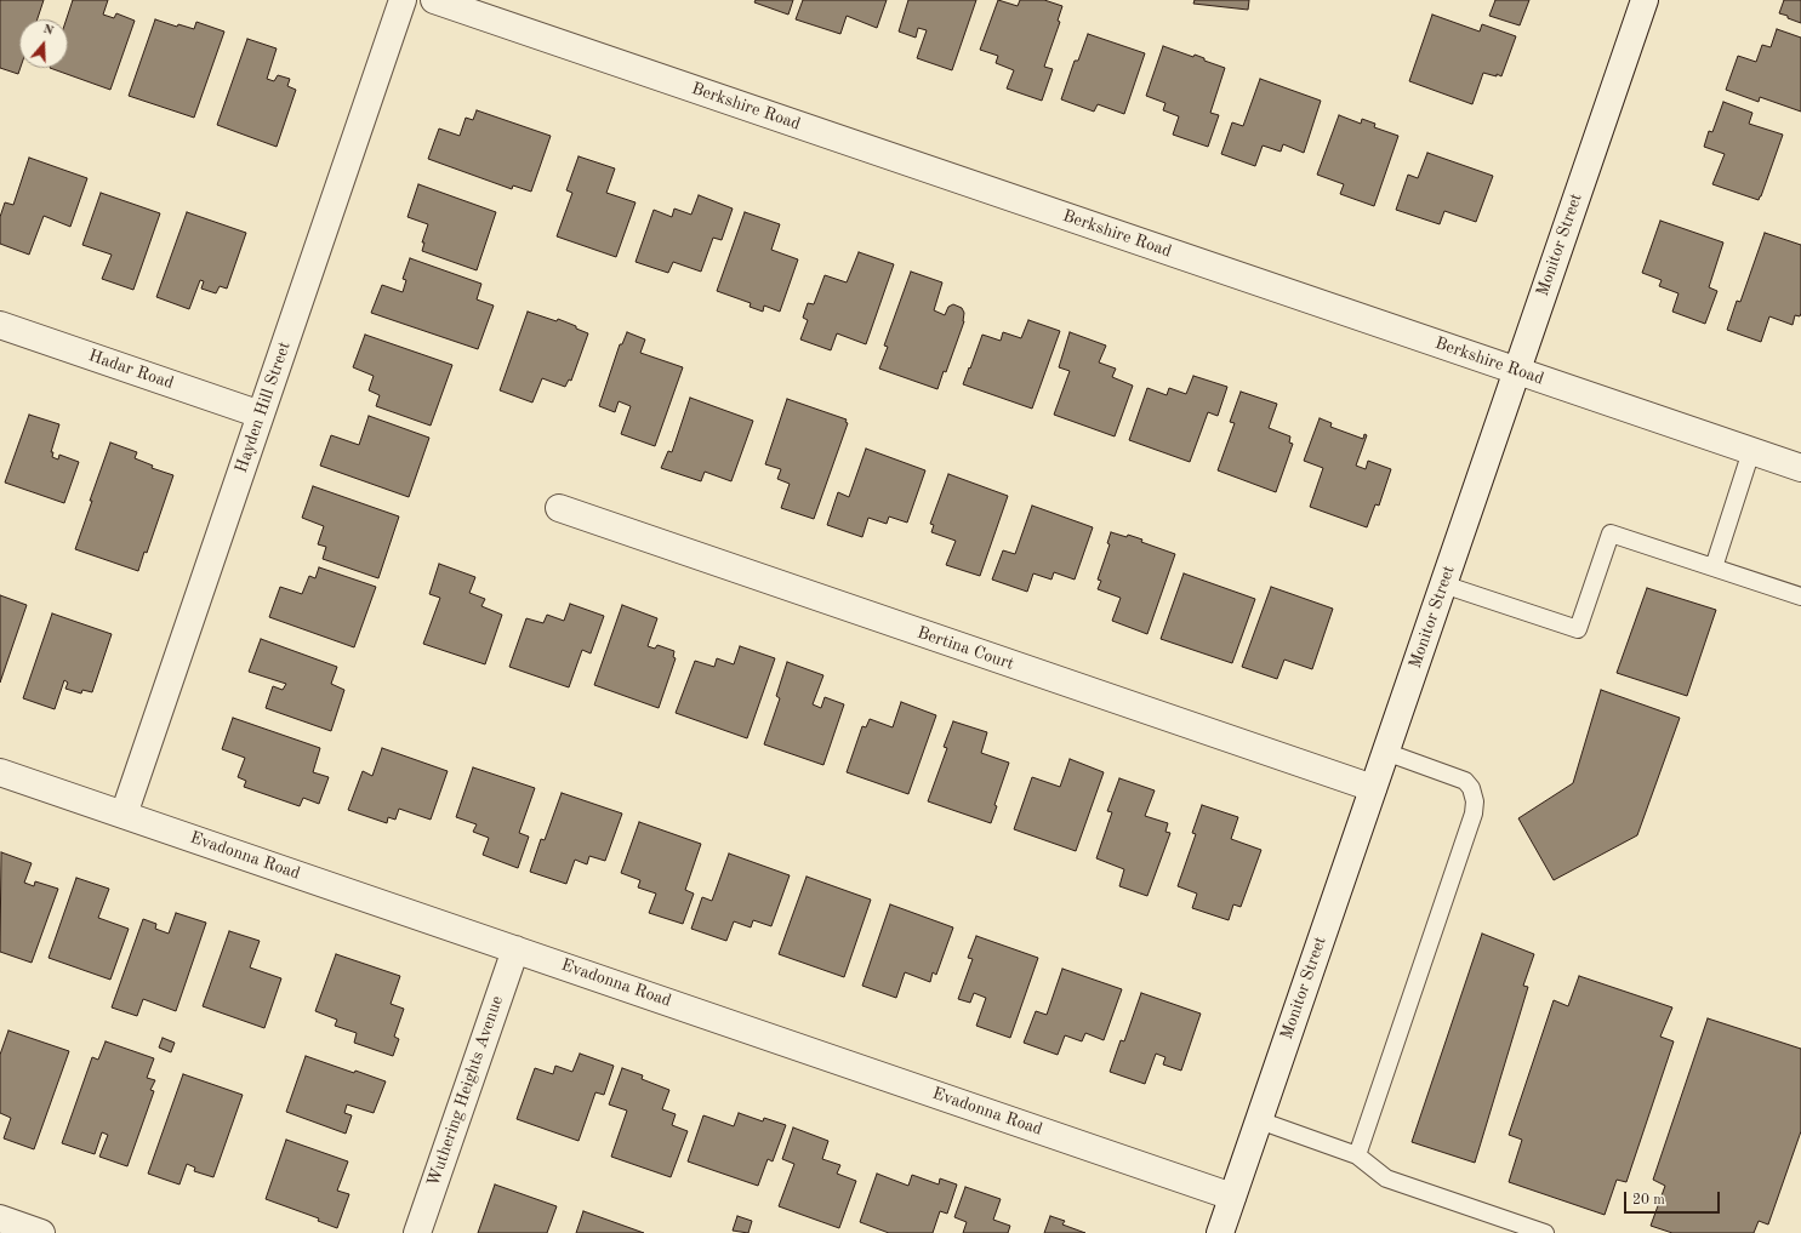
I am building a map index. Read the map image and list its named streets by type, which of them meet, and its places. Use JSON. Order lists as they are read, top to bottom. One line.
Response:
{"streets":{"street":["Berkshire Road","Monitor Street","Hadar Road","Hayden Hill Street","Bertina Court","Evadonna Road","Wuthering Heights Avenue"]},"crossings":[["Berkshire Road","Monitor Street"],["Monitor Street","Bertina Court"],["Monitor Street","Evadonna Road"],["Hadar Road","Hayden Hill Street"],["Hayden Hill Street","Evadonna Road"],["Evadonna Road","Wuthering Heights Avenue"]],"scale_bar":"20 m","north":"top"}
